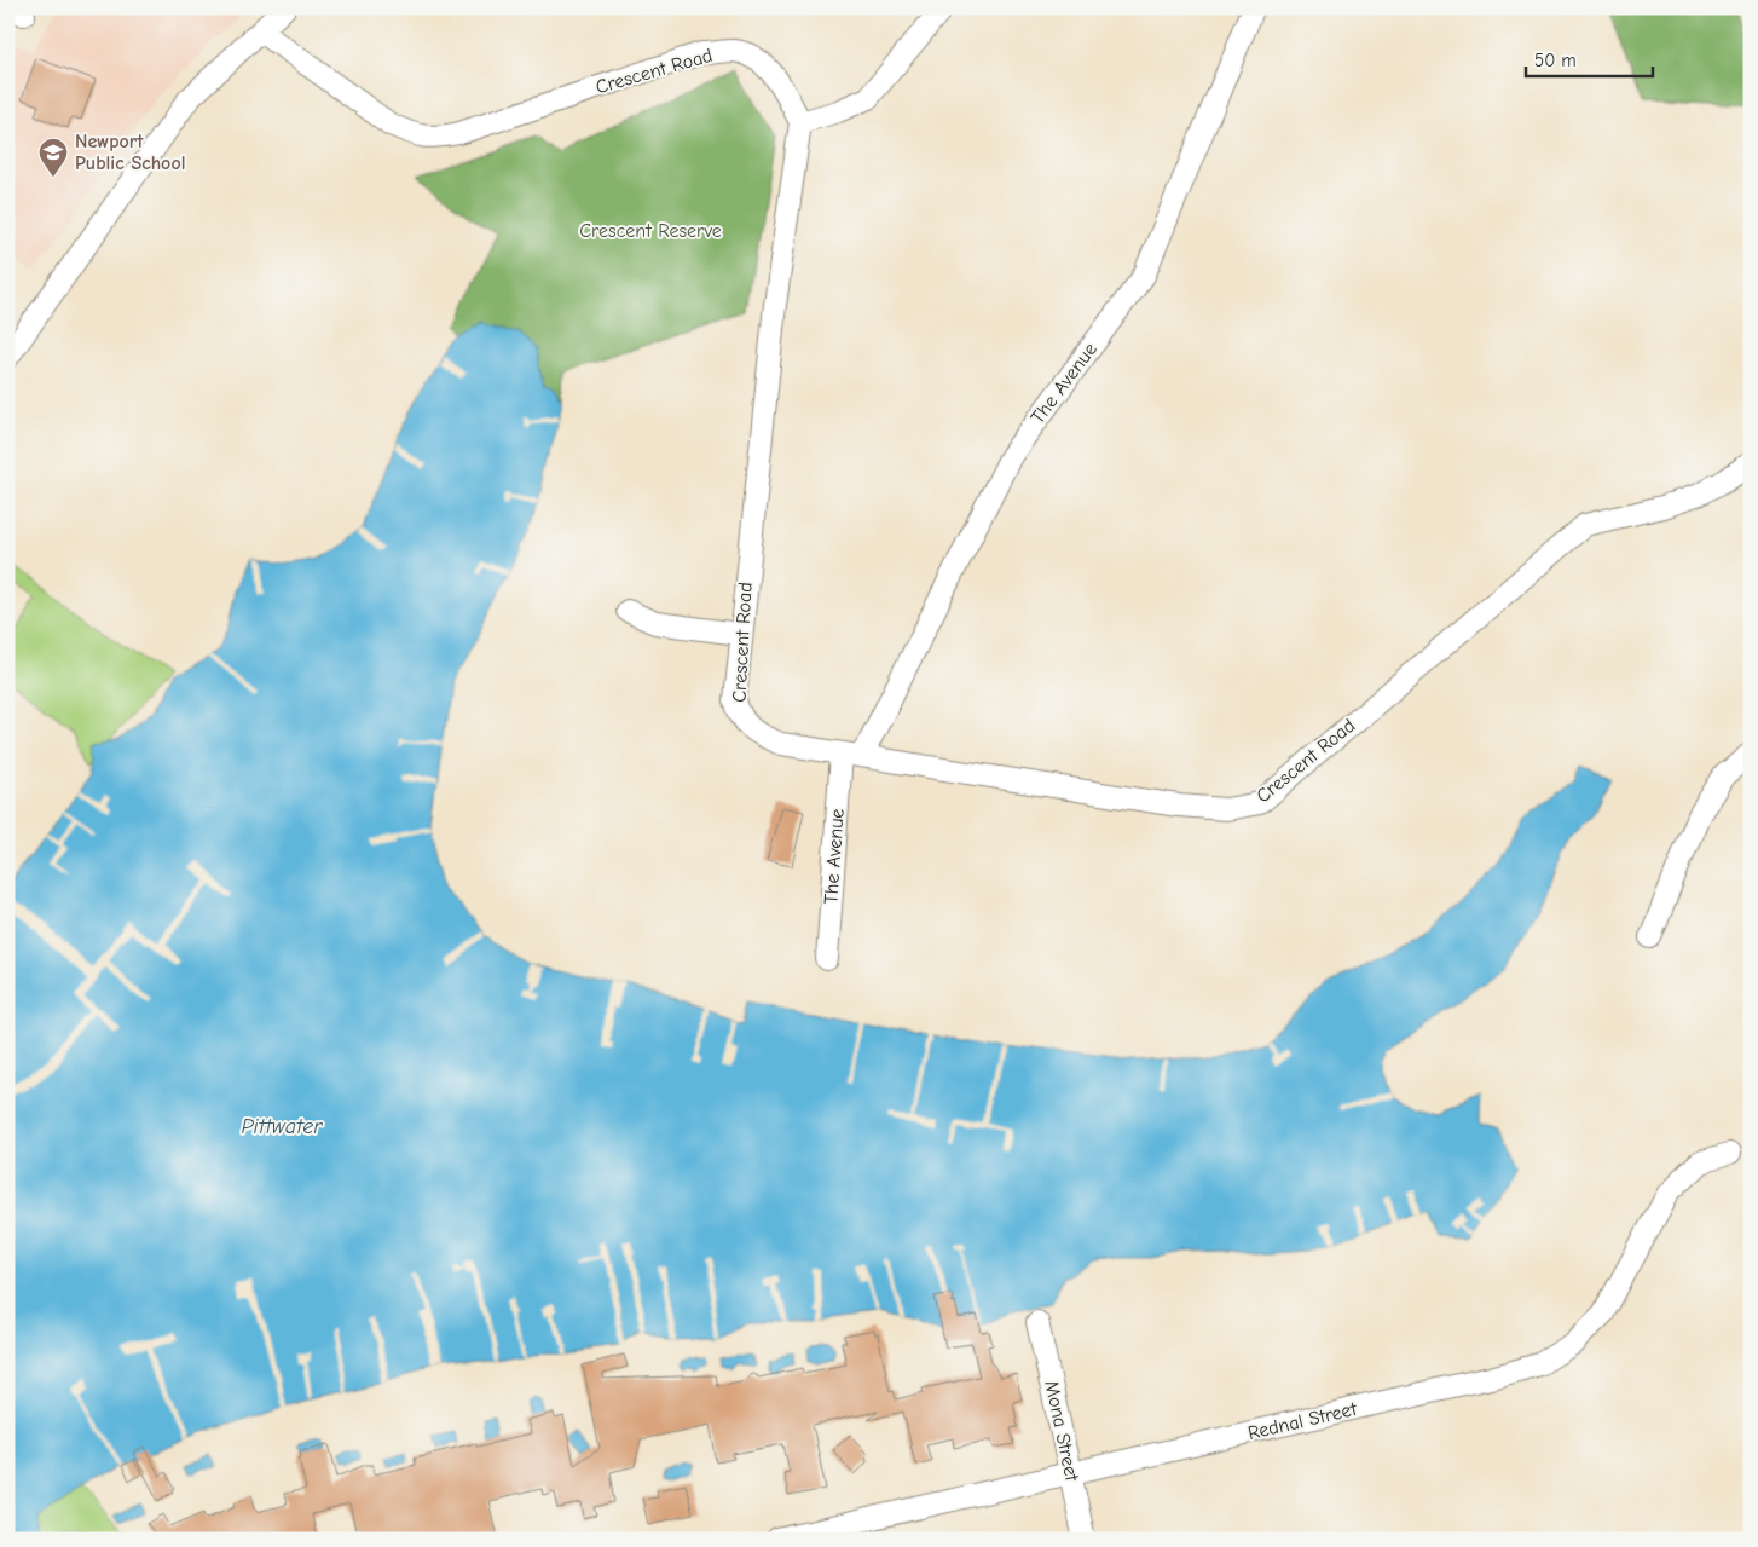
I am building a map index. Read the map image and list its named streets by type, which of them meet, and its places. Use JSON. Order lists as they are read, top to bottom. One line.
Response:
{"streets":{"street":["Crescent Road","The Avenue","Rednal Street","Mona Street"]},"crossings":[["Crescent Road","The Avenue"],["Rednal Street","Mona Street"]],"water":["Pittwater"],"parks":["Crescent Reserve"],"places":{"school or university":["Newport Public School"]},"scale_bar":"50 m"}
